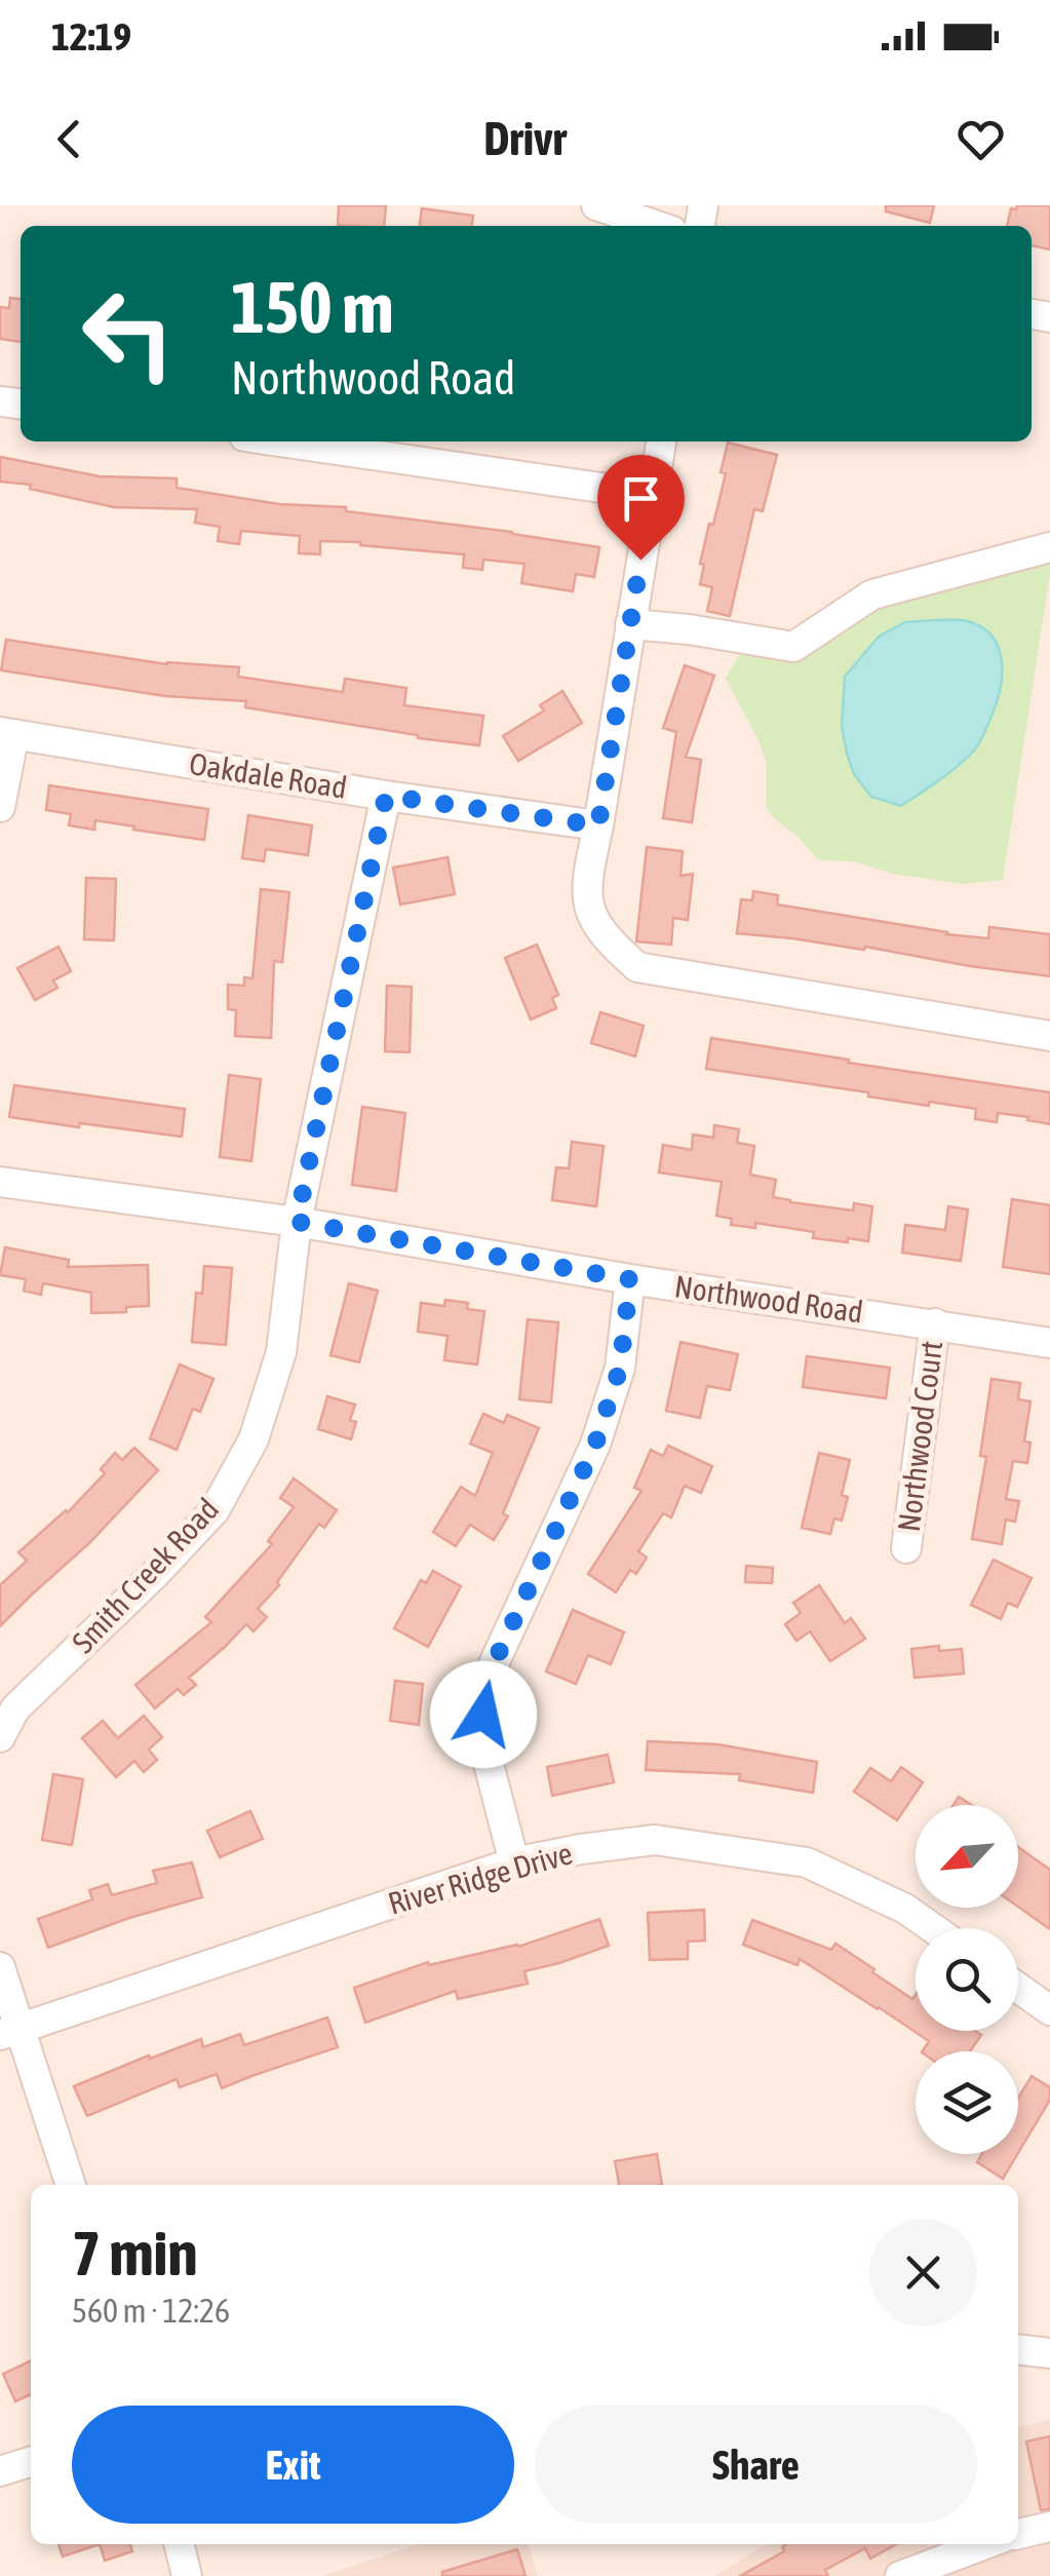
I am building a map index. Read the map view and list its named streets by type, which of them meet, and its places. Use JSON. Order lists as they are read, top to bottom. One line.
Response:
{"streets":{"street":["Oakdale Road","Northwood Road","Northwood Court","Smith Creek Road","River Ridge Drive"]},"crossings":[["Oakdale Road","Smith Creek Road"],["Northwood Road","Northwood Court"],["Northwood Road","Smith Creek Road"]],"north":"bottom left","page":{"status":"12:19","header":"Drivr","turn":["150 m","Northwood Road"],"heading":["7 min","560 m · 12:26"],"buttons":["Exit","Share"]}}
